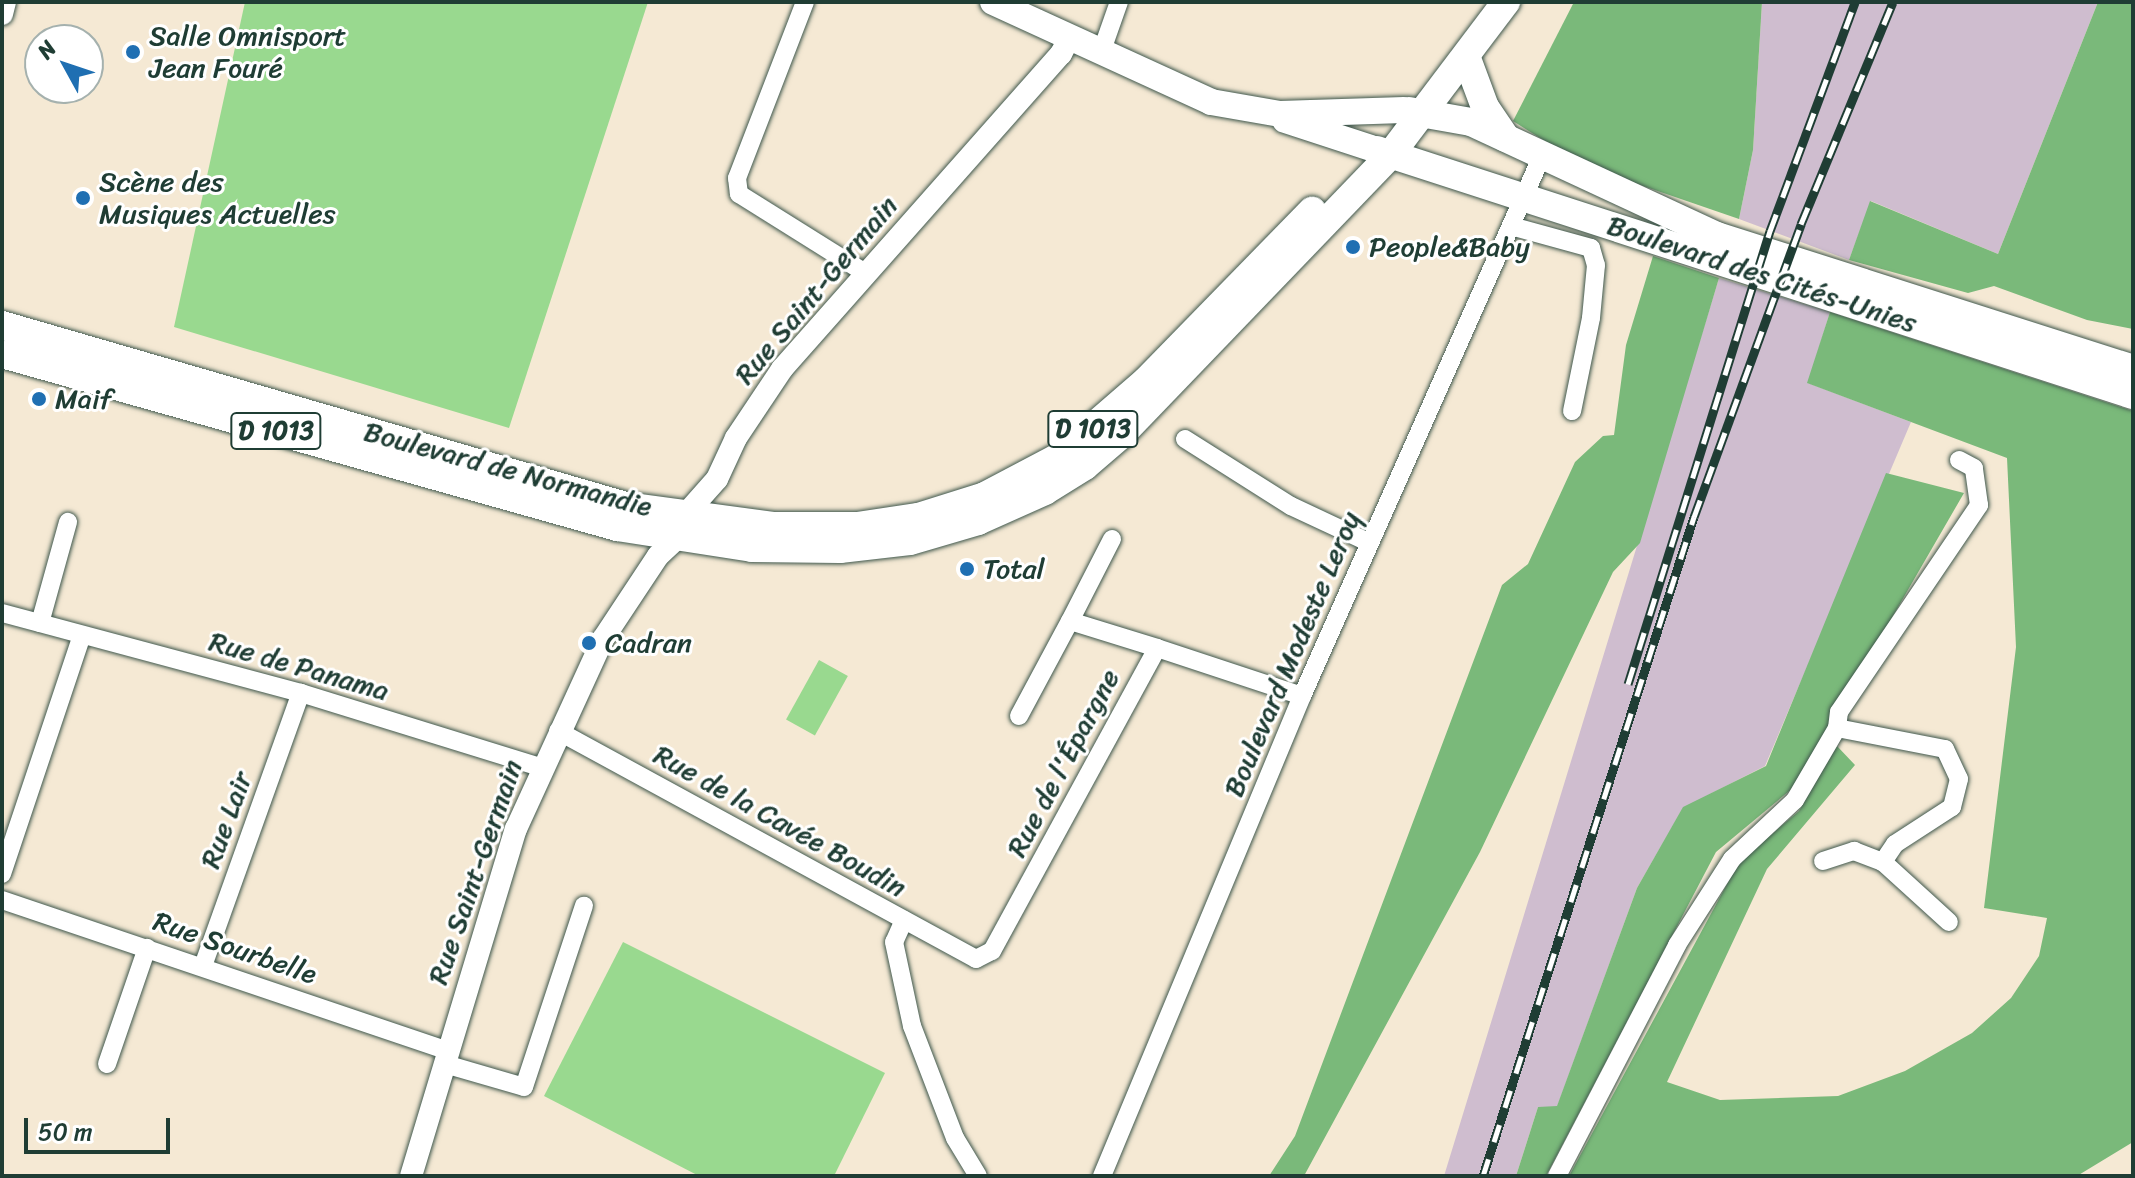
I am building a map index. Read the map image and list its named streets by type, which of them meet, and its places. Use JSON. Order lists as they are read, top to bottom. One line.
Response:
{"streets":{"main road":["Boulevard des Cités-Unies","D 1013","Boulevard de Normandie"],"street":["Rue Saint-Germain","Boulevard Modeste Leroy","Rue de Panama","Rue de l'Épargne","Rue Lair","Rue de la Cavée Boudin","Rue Sourbelle"]},"crossings":[["Boulevard des Cités-Unies","D 1013"],["Boulevard des Cités-Unies","Boulevard Modeste Leroy"],["Rue Saint-Germain","Boulevard de Normandie"],["Rue Saint-Germain","Rue de Panama"],["Rue Saint-Germain","Rue de la Cavée Boudin"],["Rue Saint-Germain","Rue Sourbelle"],["D 1013","Boulevard de Normandie"],["Rue de Panama","Rue Lair"],["Rue de l'Épargne","Rue de la Cavée Boudin"],["Rue Lair","Rue Sourbelle"]],"places":["Salle Omnisport Jean Fouré","Scène des Musiques Actuelles","People&Baby","Maif","Total","Cadran"],"scale_bar":"50 m","north":"top left"}
